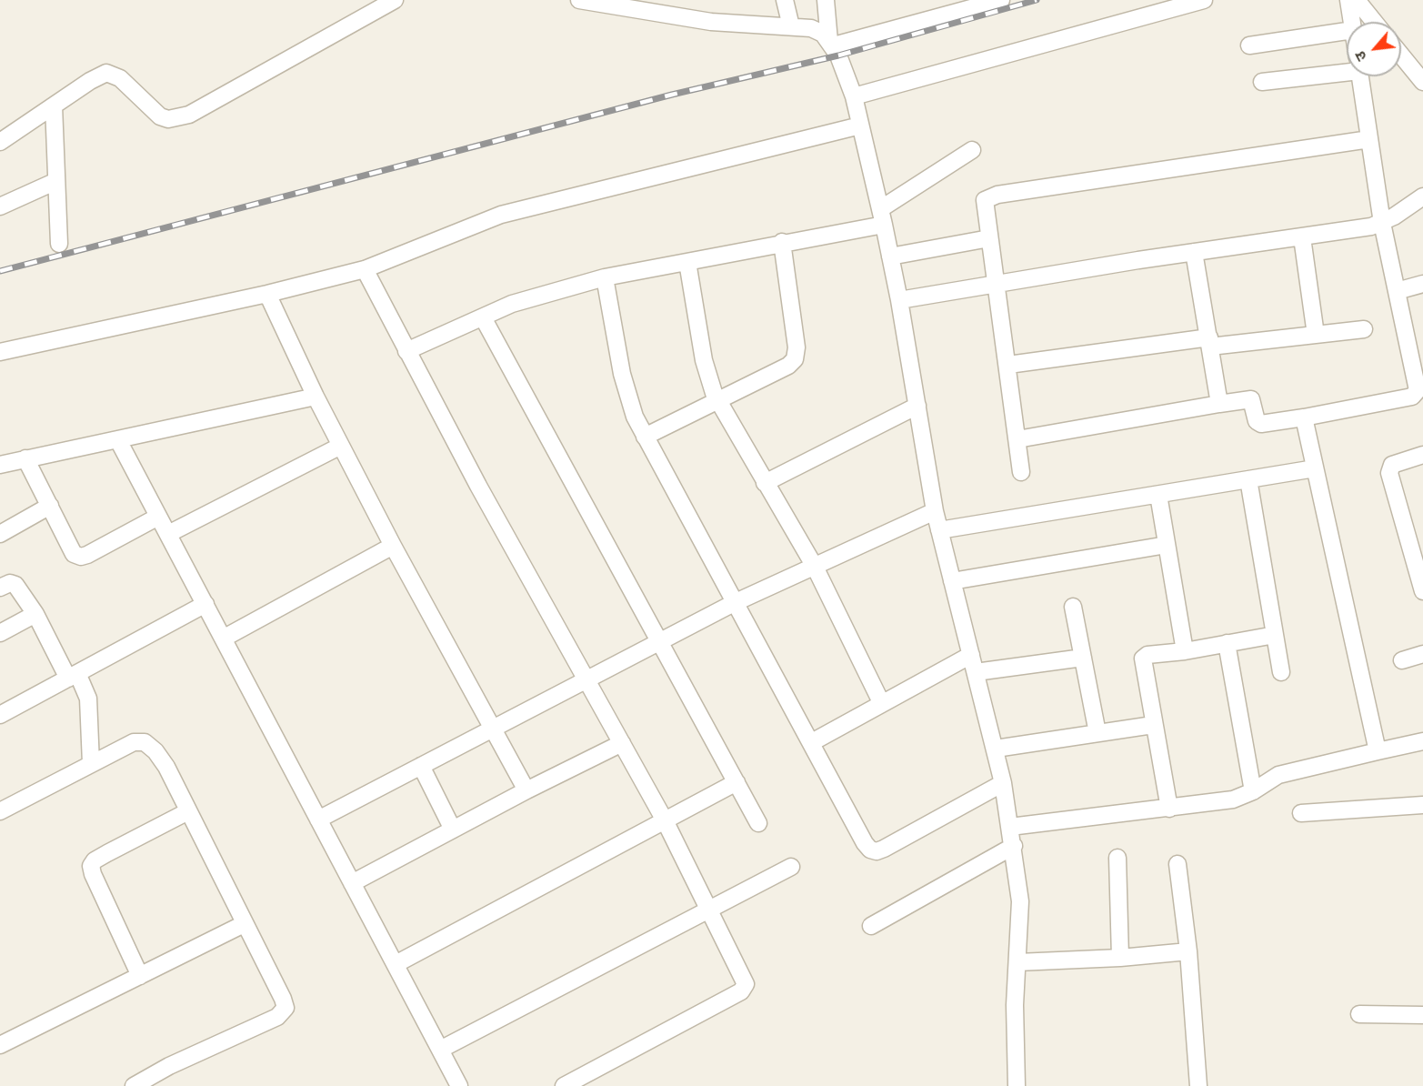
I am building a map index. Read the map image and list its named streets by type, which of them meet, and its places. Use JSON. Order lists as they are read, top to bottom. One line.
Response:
{"north":"bottom left"}
